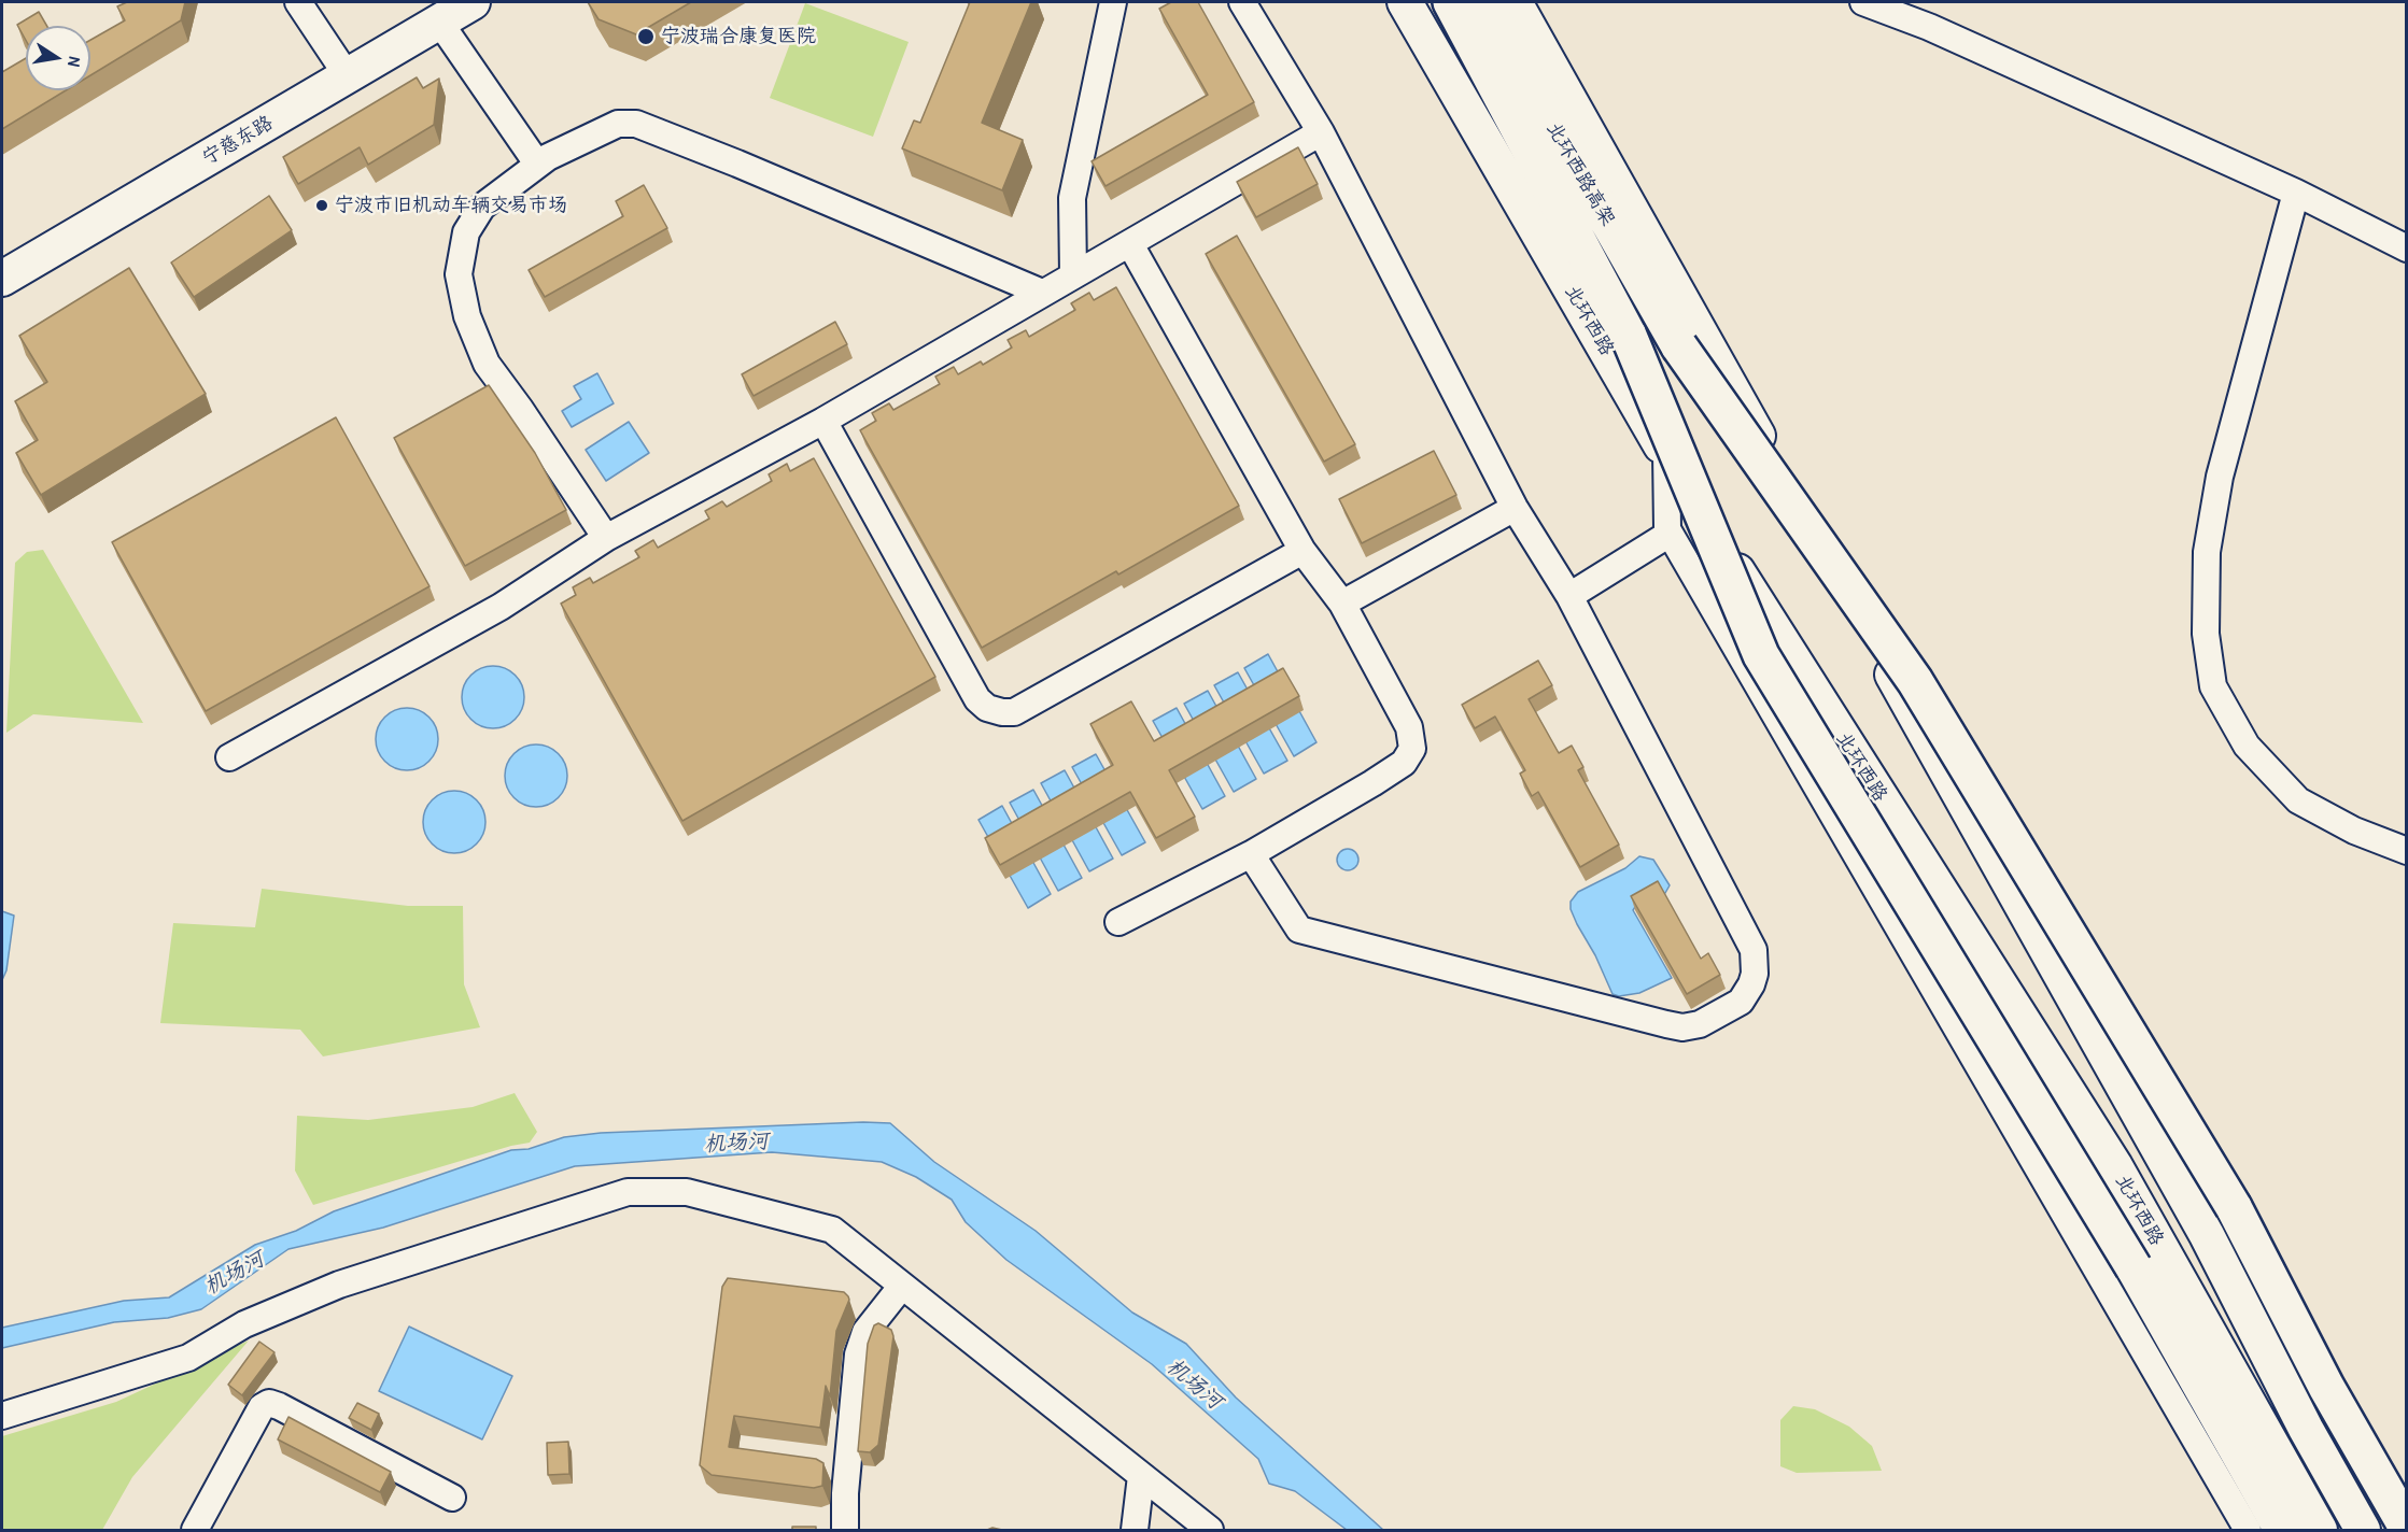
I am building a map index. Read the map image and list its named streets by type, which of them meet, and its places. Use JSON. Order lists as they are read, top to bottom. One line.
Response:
{"streets":{"highway":["北环西路高架"],"main road":["宁慈东路","北环西路"]},"water":["机场河"],"places":["宁波瑞合康复医院","宁波市旧机动车辆交易市场"],"north":"right"}
